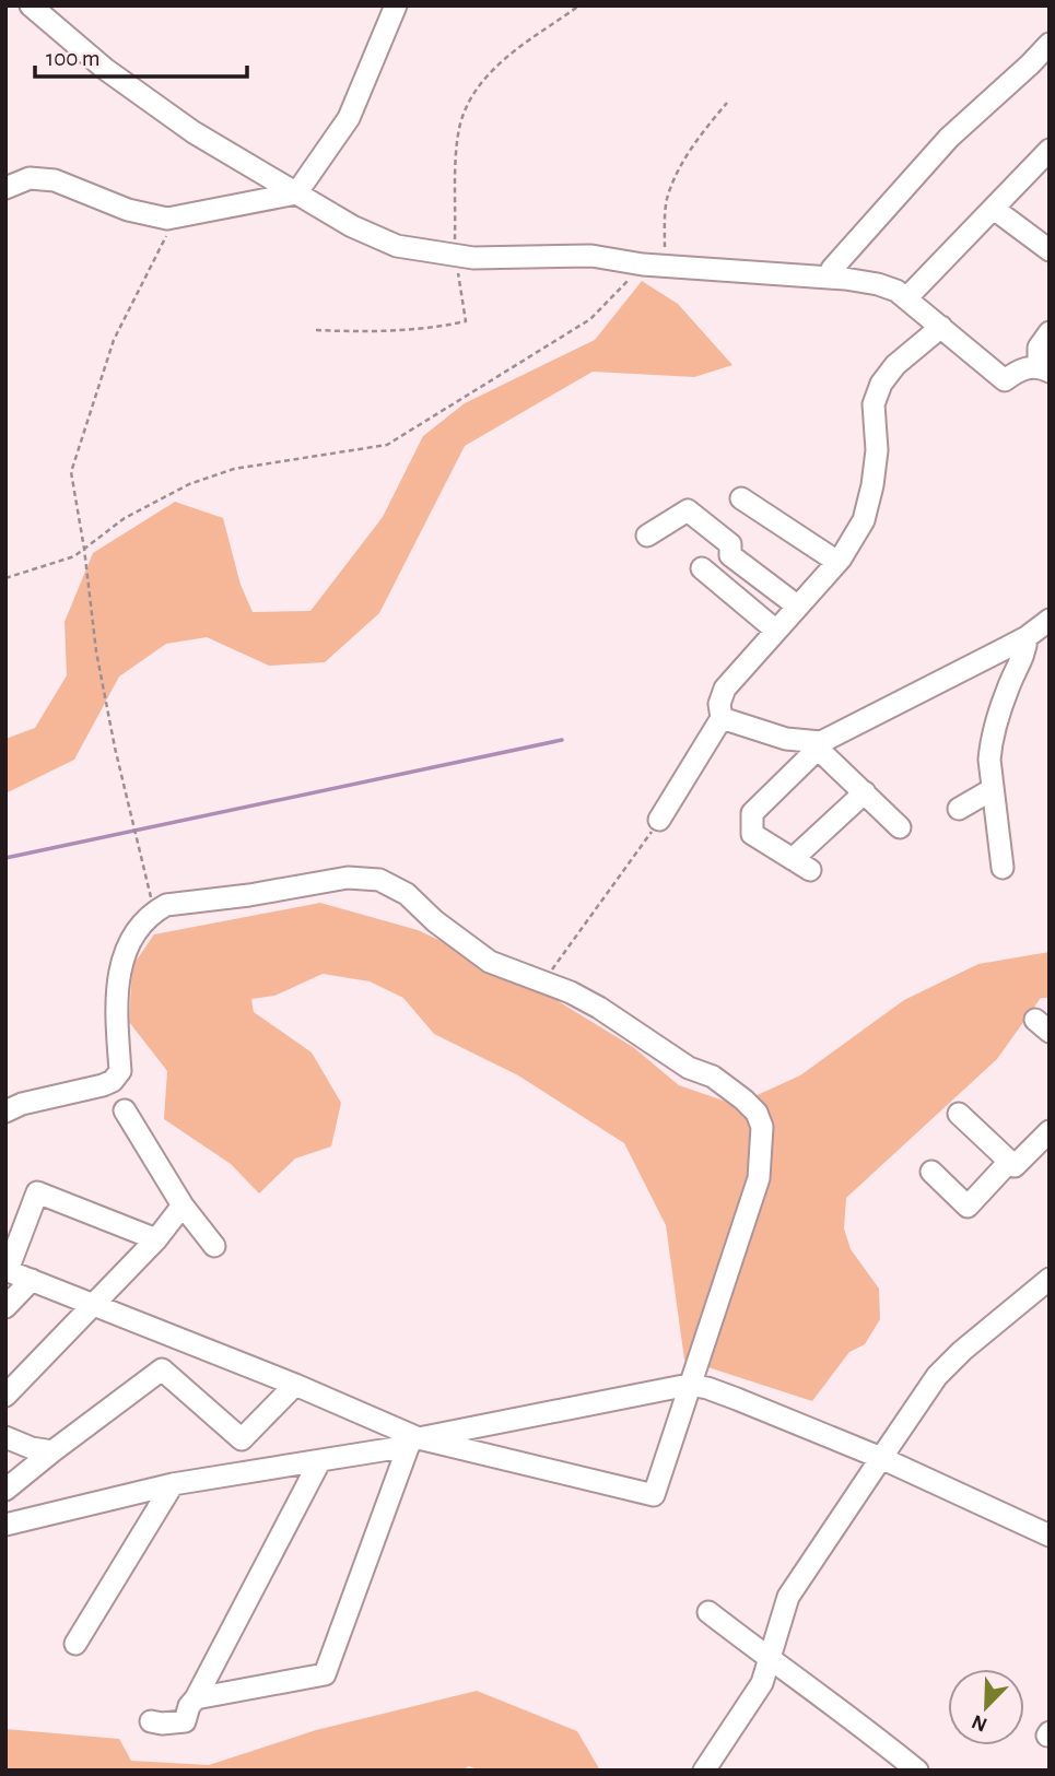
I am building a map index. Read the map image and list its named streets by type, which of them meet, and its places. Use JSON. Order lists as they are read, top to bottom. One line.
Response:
{"scale_bar":"100 m","north":"bottom left"}
